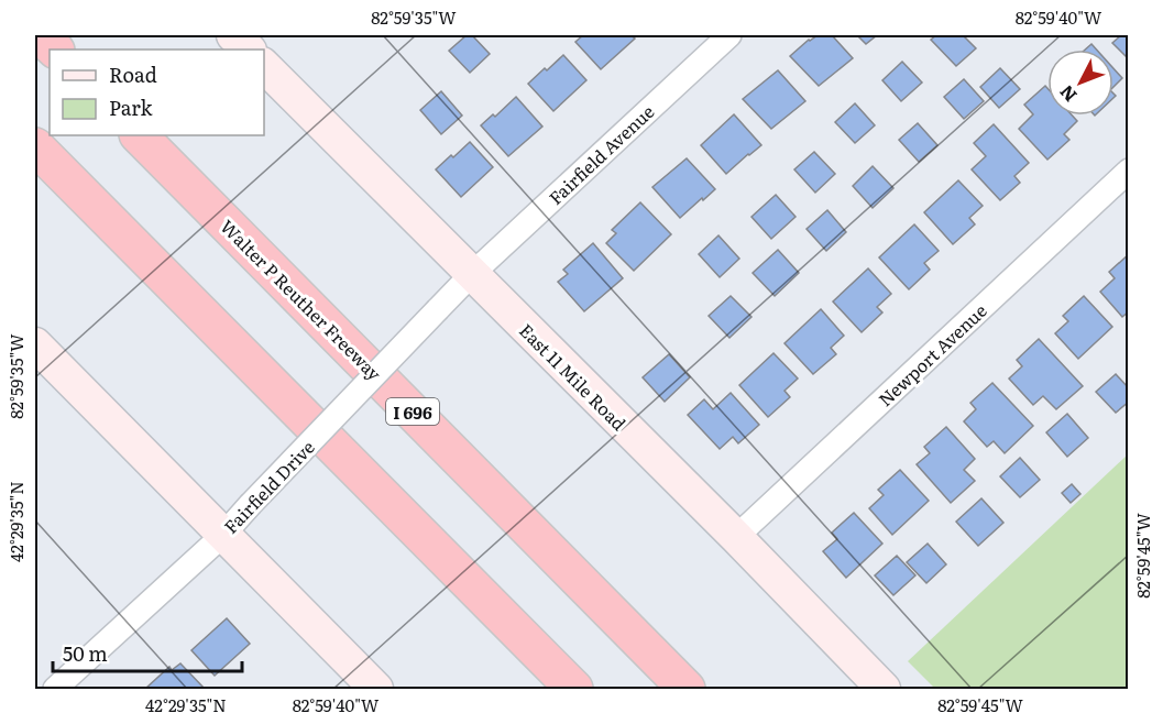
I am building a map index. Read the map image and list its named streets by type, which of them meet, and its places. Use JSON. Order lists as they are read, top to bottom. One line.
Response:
{"streets":{"highway":["Walter P Reuther Freeway","I 696"],"main road":["East 11 Mile Road"],"street":["Fairfield Avenue","Newport Avenue","Fairfield Drive"]},"crossings":[["Fairfield Avenue","East 11 Mile Road"],["Fairfield Avenue","Fairfield Drive"],["Newport Avenue","East 11 Mile Road"],["East 11 Mile Road","Fairfield Drive"]],"legend":["Road","Park"],"scale_bar":"50 m","north":"bottom left","coordinates":["82°59'35\"W","82°59'40\"W","42°29'35\"N","82°59'45\"W"]}
